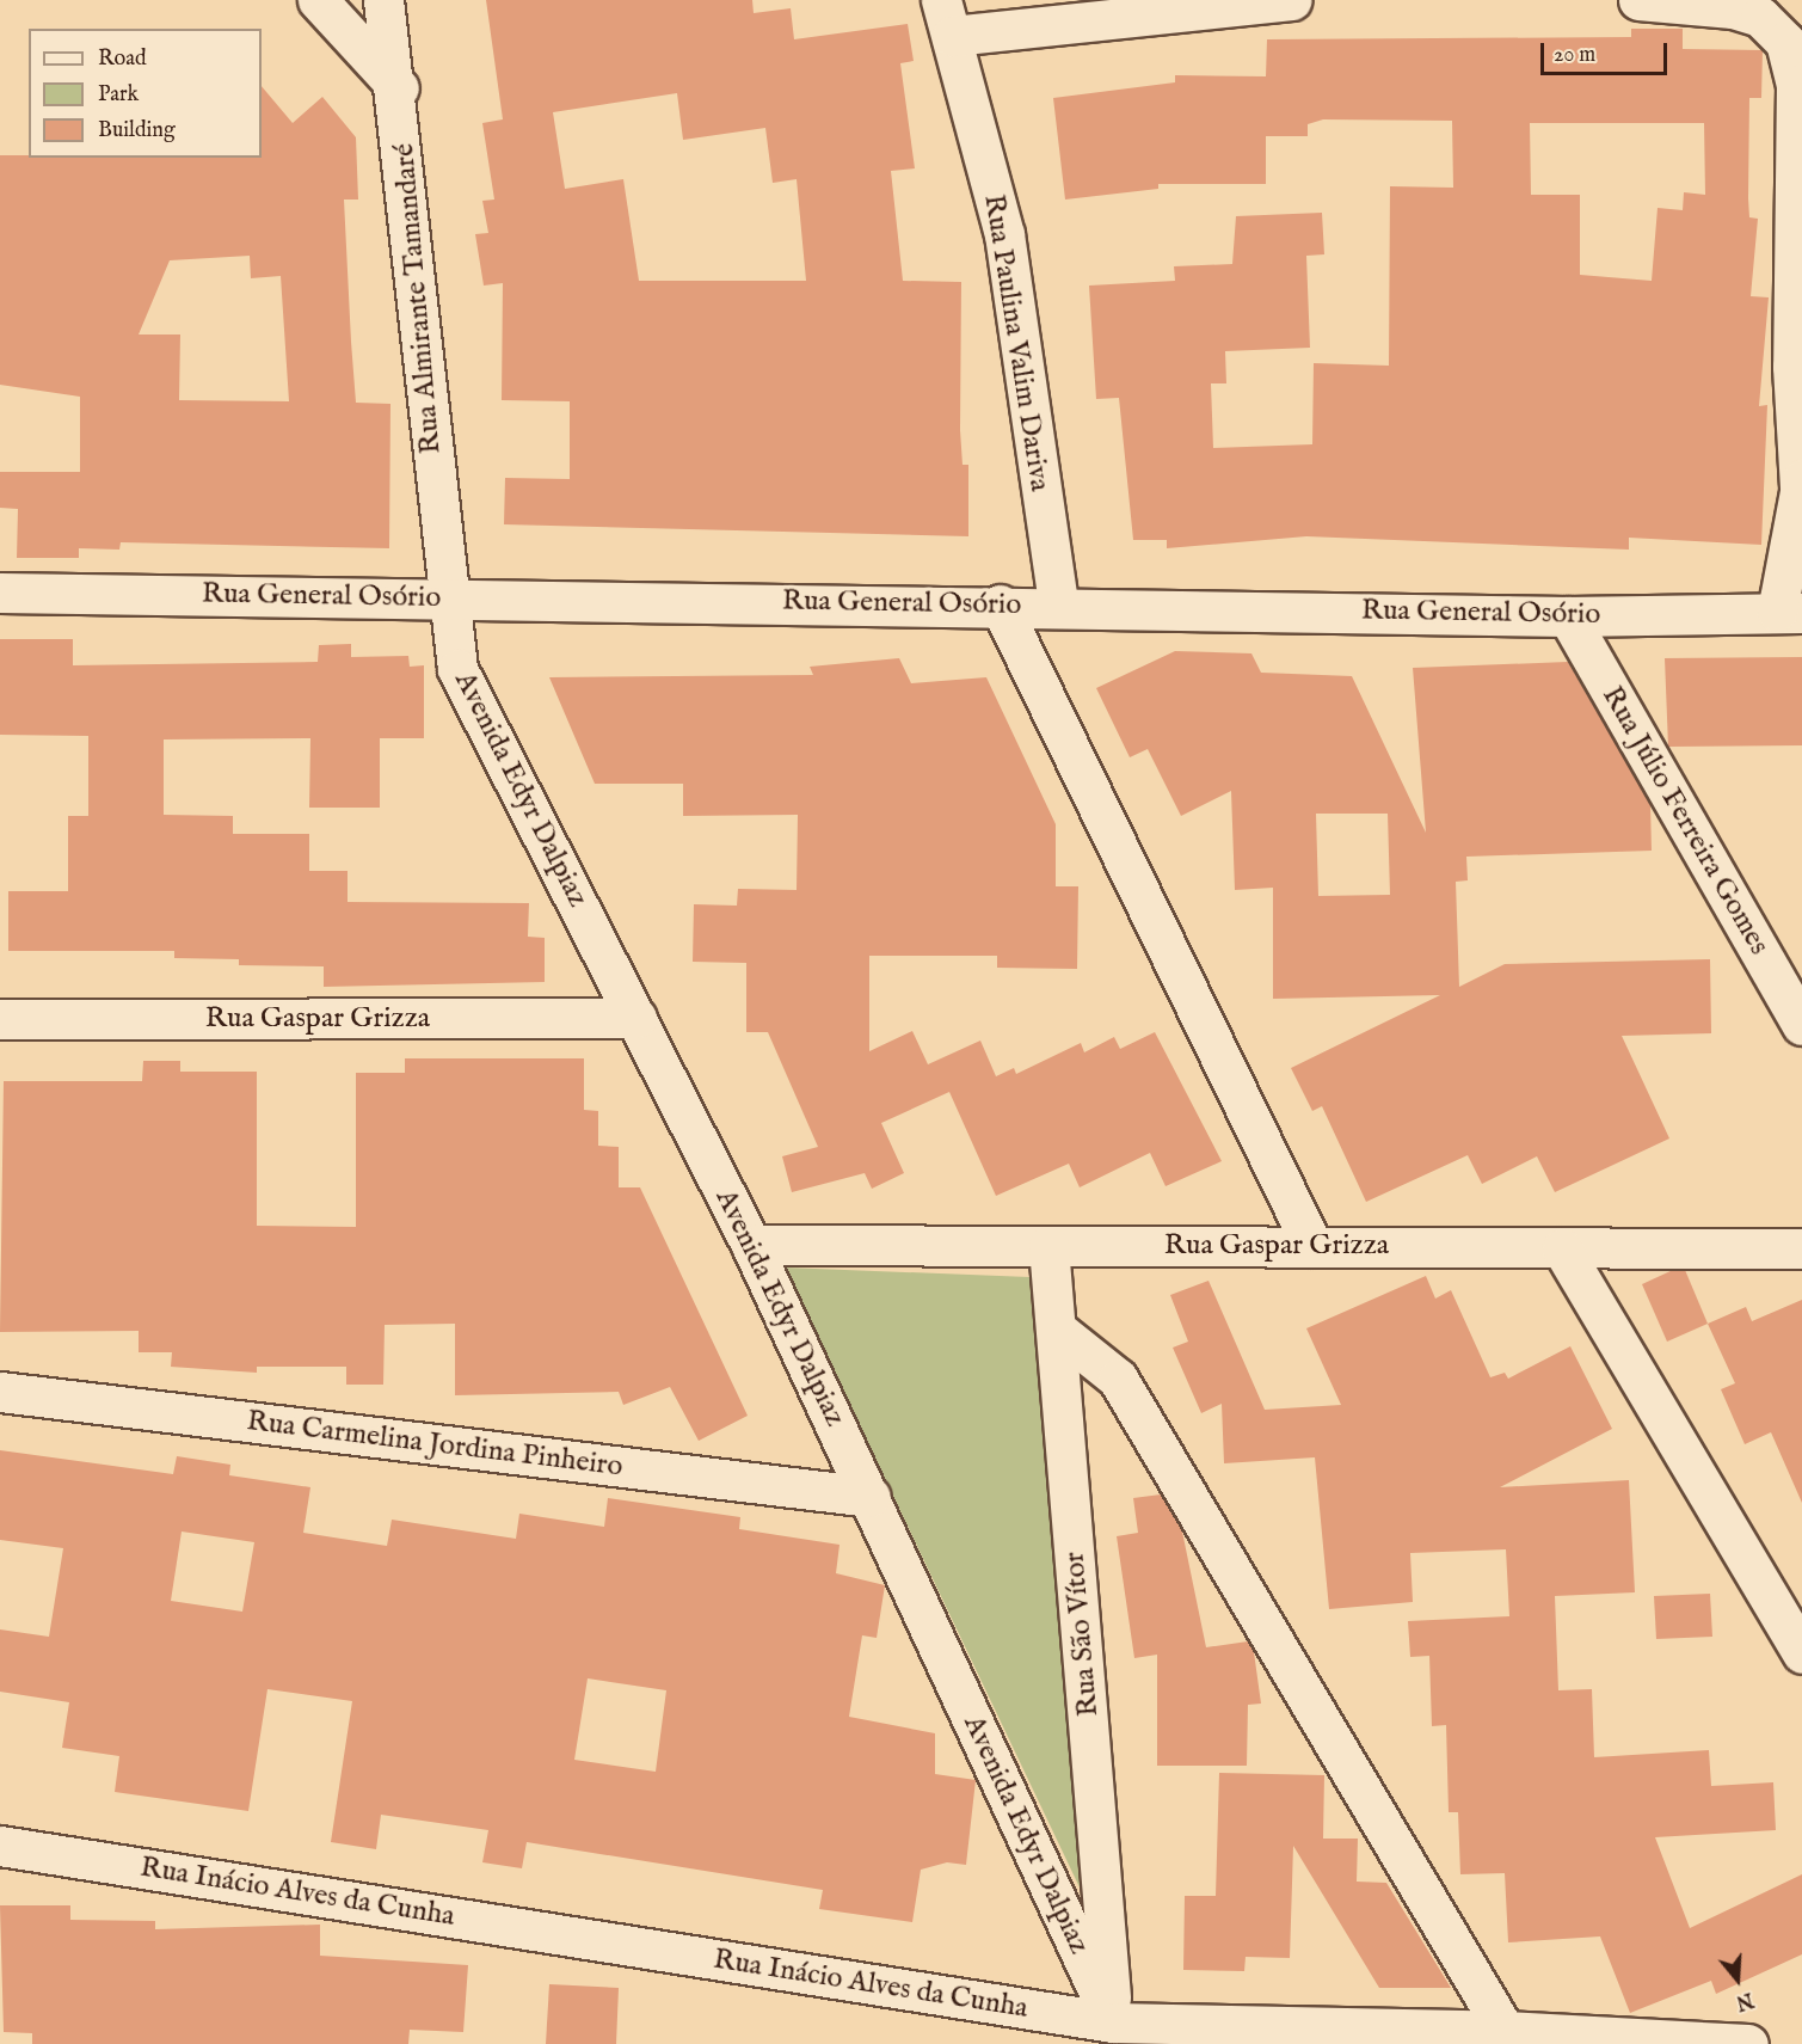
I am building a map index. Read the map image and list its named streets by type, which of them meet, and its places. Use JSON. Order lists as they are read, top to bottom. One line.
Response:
{"streets":{"street":["Rua Almirante Tamandaré","Rua Paulina Valim Dariva","Rua General Osório","Avenida Edyr Dalpiaz","Rua Júlio Ferreira Gomes","Rua Gaspar Grizza","Rua Carmelina Jordina Pinheiro","Rua São Vítor","Rua Inácio Alves da Cunha"]},"crossings":[["Rua Almirante Tamandaré","Rua General Osório"],["Rua Almirante Tamandaré","Avenida Edyr Dalpiaz"],["Rua Paulina Valim Dariva","Rua General Osório"],["Rua General Osório","Avenida Edyr Dalpiaz"],["Rua General Osório","Rua Júlio Ferreira Gomes"],["Avenida Edyr Dalpiaz","Rua Gaspar Grizza"],["Avenida Edyr Dalpiaz","Rua Carmelina Jordina Pinheiro"],["Avenida Edyr Dalpiaz","Rua São Vítor"],["Avenida Edyr Dalpiaz","Rua Inácio Alves da Cunha"],["Rua Gaspar Grizza","Rua São Vítor"],["Rua São Vítor","Rua Inácio Alves da Cunha"]],"legend":["Road","Park","Building"],"scale_bar":"20 m","north":"bottom"}
